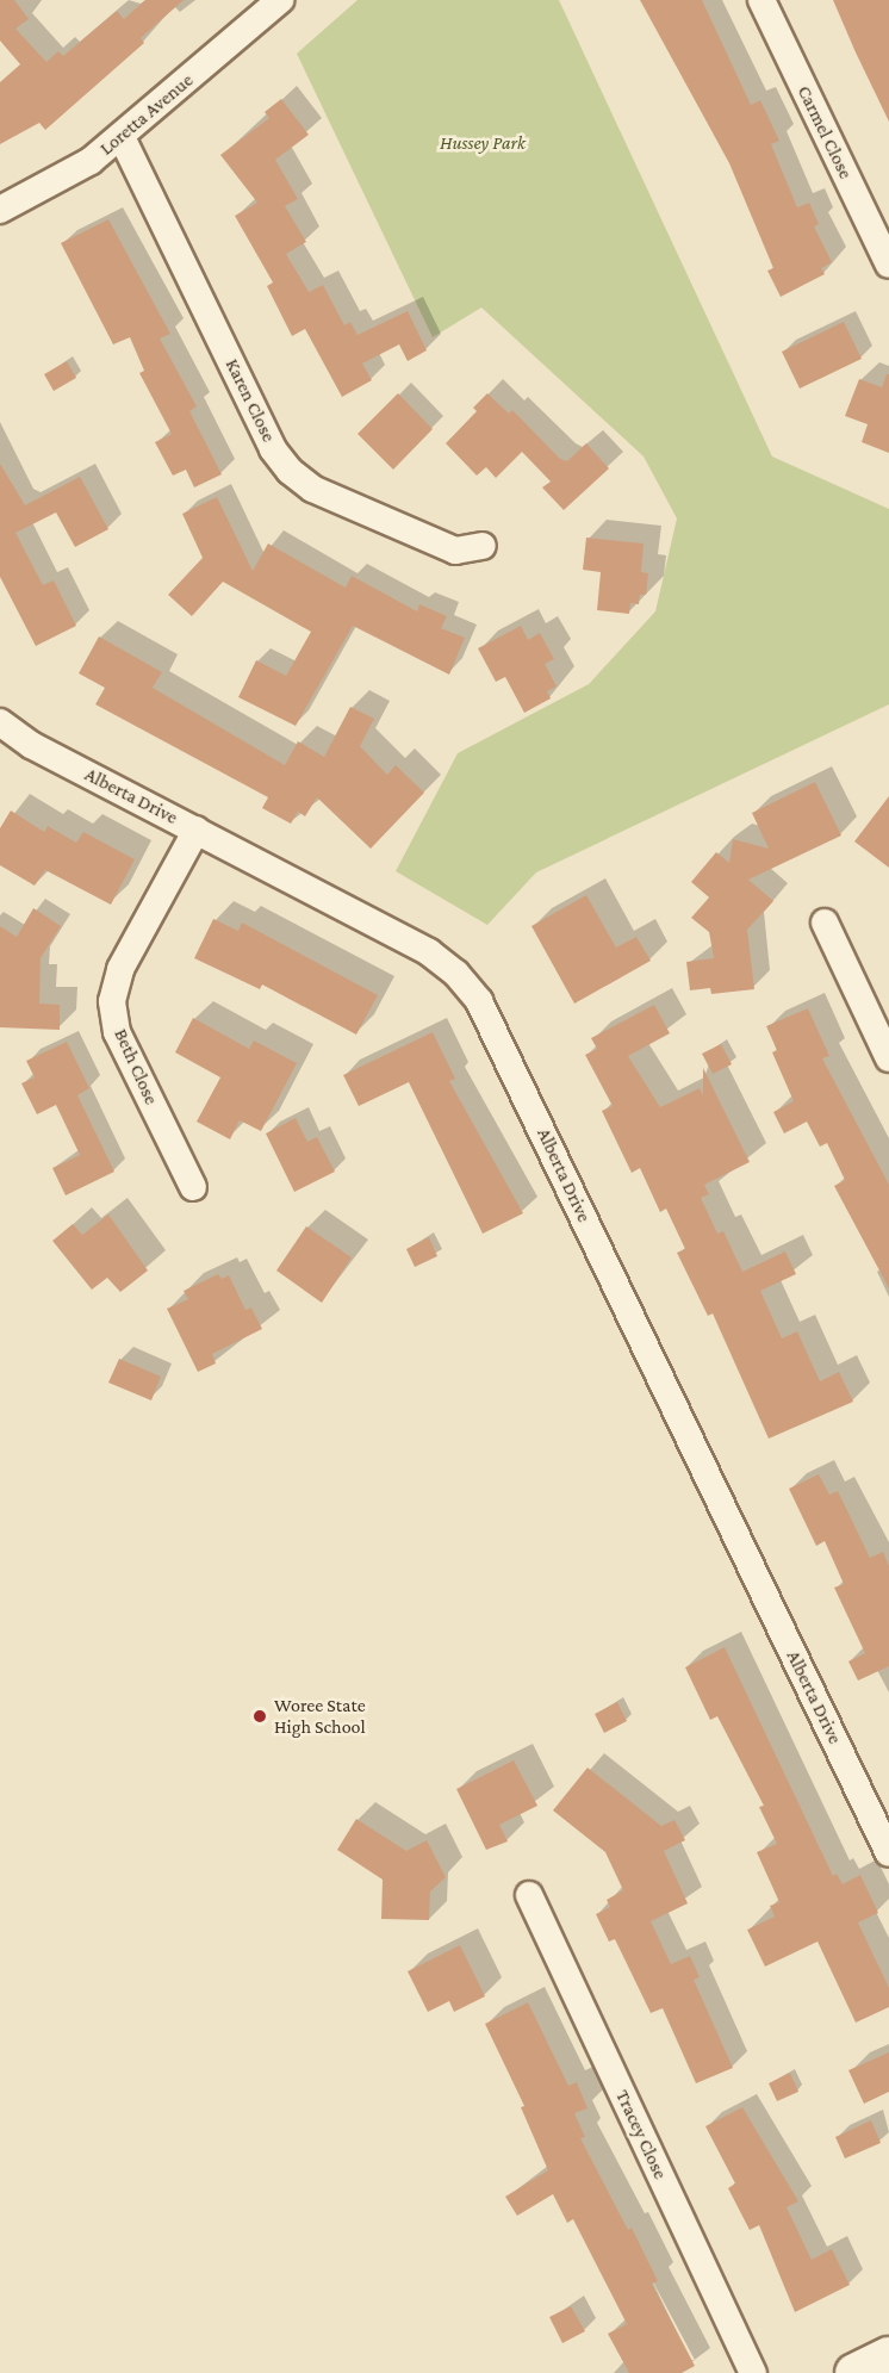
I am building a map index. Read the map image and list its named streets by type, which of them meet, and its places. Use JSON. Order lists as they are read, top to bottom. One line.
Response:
{"streets":{"street":["Loretta Avenue","Carmel Close","Karen Close","Alberta Drive","Beth Close","Tracey Close"]},"crossings":[["Loretta Avenue","Karen Close"],["Alberta Drive","Beth Close"]],"parks":["Hussey Park"],"places":["Woree State High School"]}
